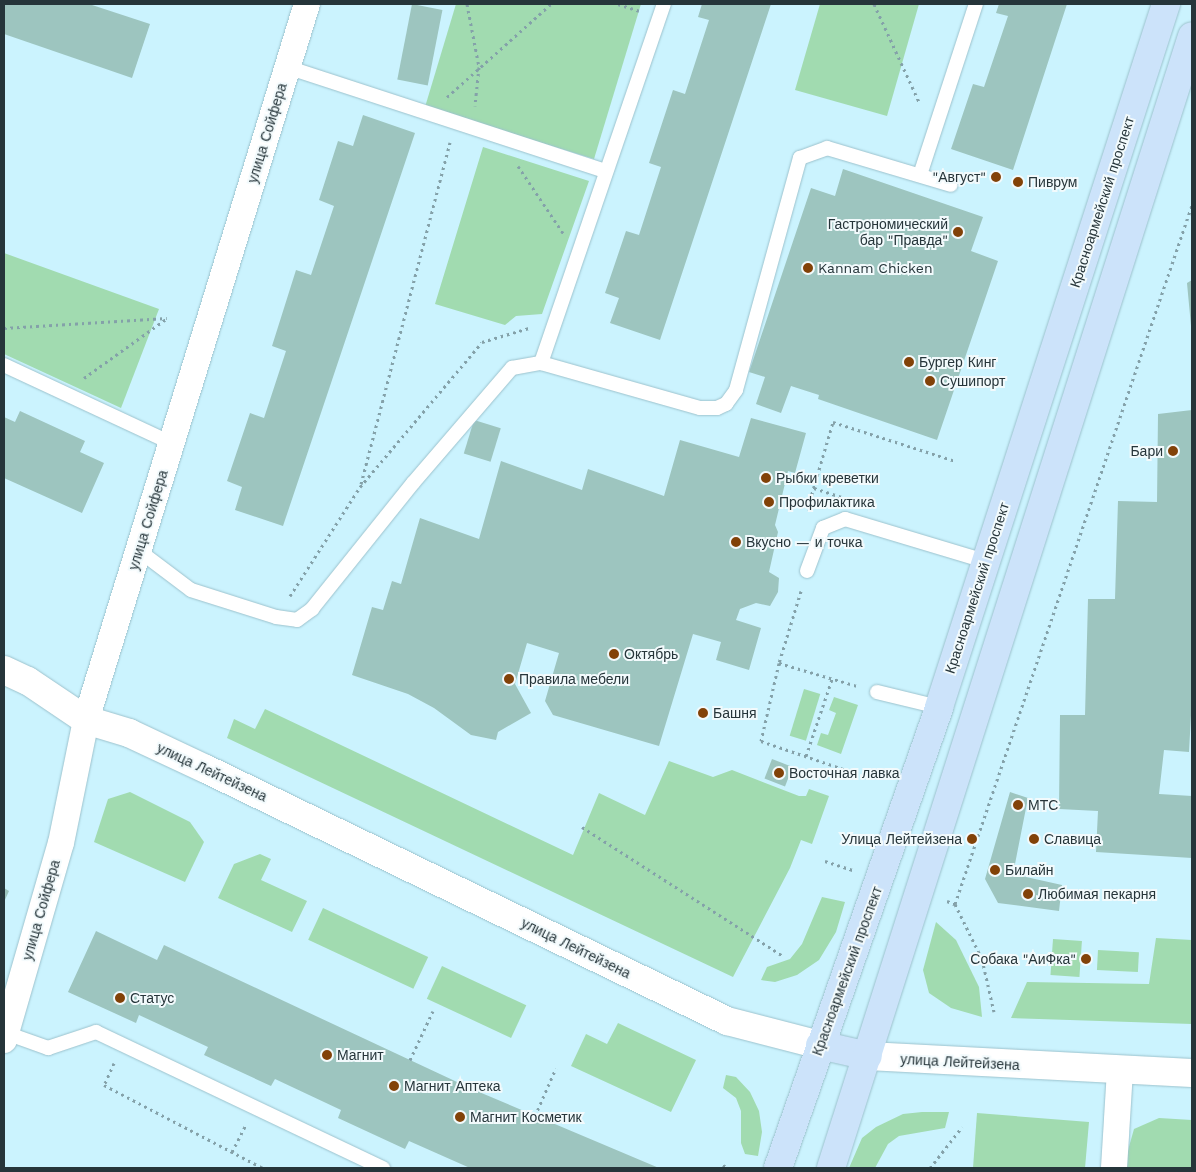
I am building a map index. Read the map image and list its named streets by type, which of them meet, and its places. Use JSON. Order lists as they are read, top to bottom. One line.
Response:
{"streets":{"main road":["Красноармейский проспект","улица Лейтейзена"],"street":["улица Сойфера"]},"crossings":[["улица Сойфера","улица Лейтейзена"],["Красноармейский проспект","улица Лейтейзена"]],"places":["\"Август\"","Пиврум","Гастрономический бар \"Правда\"","Kannam Chicken","Бургер Кинг","Сушипорт","Бари","Рыбки креветки","Профилактика","Вкусно — и точка","Октябрь","Правила мебели","Башня","Восточная лавка","МТС","Улица Лейтейзена","Славица","Билайн","Любимая пекарня","Собака \"АиФка\"","Статус","Магнит","Магнит Аптека","Магнит Косметик"]}
